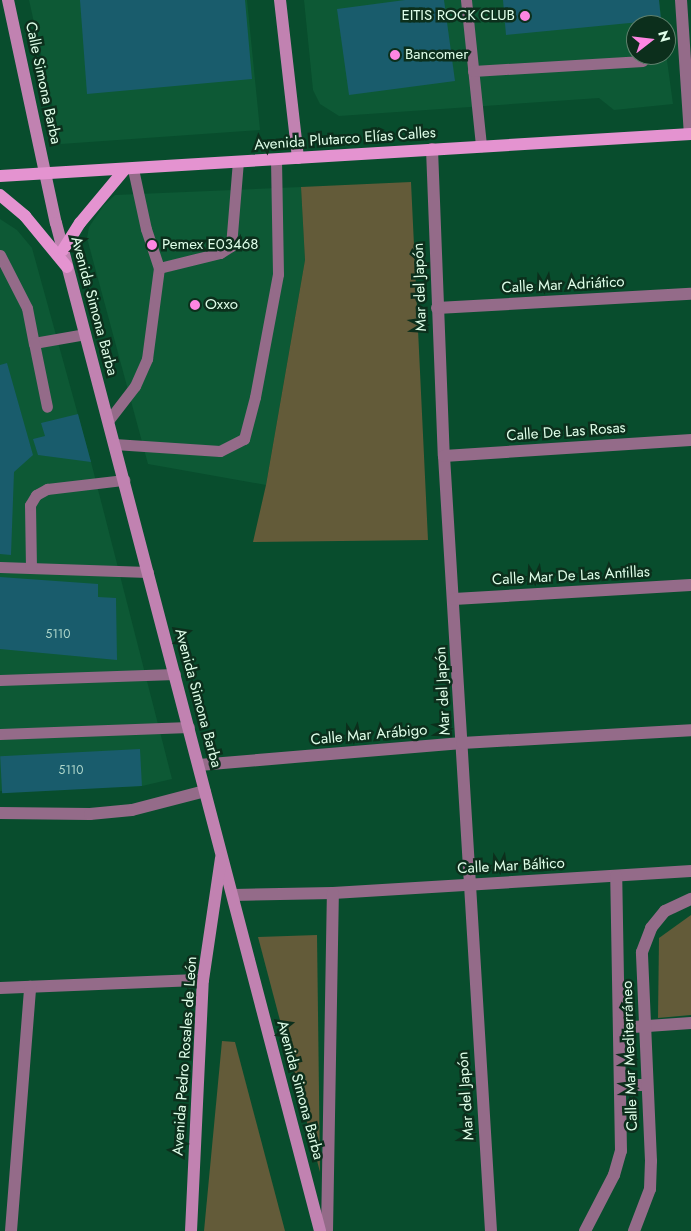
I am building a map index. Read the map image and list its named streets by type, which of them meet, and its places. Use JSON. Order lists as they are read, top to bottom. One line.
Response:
{"streets":{"main road":["Calle Simona Barba","Avenida Plutarco Elías Calles","Avenida Simona Barba","Avenida Pedro Rosales de León"],"street":["Calle Mar Adriático","Mar del Japón","Calle De Las Rosas","Calle Mar De Las Antillas","Calle Mar Arábigo","Calle Mar Báltico","Calle Mar Mediterráneo"]},"crossings":[["Calle Simona Barba","Avenida Plutarco Elías Calles"],["Calle Simona Barba","Avenida Simona Barba"],["Avenida Plutarco Elías Calles","Mar del Japón"],["Avenida Plutarco Elías Calles","Avenida Simona Barba"],["Calle Mar Adriático","Mar del Japón"],["Mar del Japón","Calle De Las Rosas"],["Mar del Japón","Calle Mar De Las Antillas"],["Mar del Japón","Calle Mar Arábigo"],["Mar del Japón","Calle Mar Báltico"],["Avenida Simona Barba","Calle Mar Arábigo"],["Avenida Simona Barba","Calle Mar Báltico"],["Avenida Simona Barba","Avenida Pedro Rosales de León"]],"places":["EITIS ROCK CLUB","Bancomer","Pemex E03468","Oxxo"],"house_numbers":["5110","5110"],"north":"right"}
